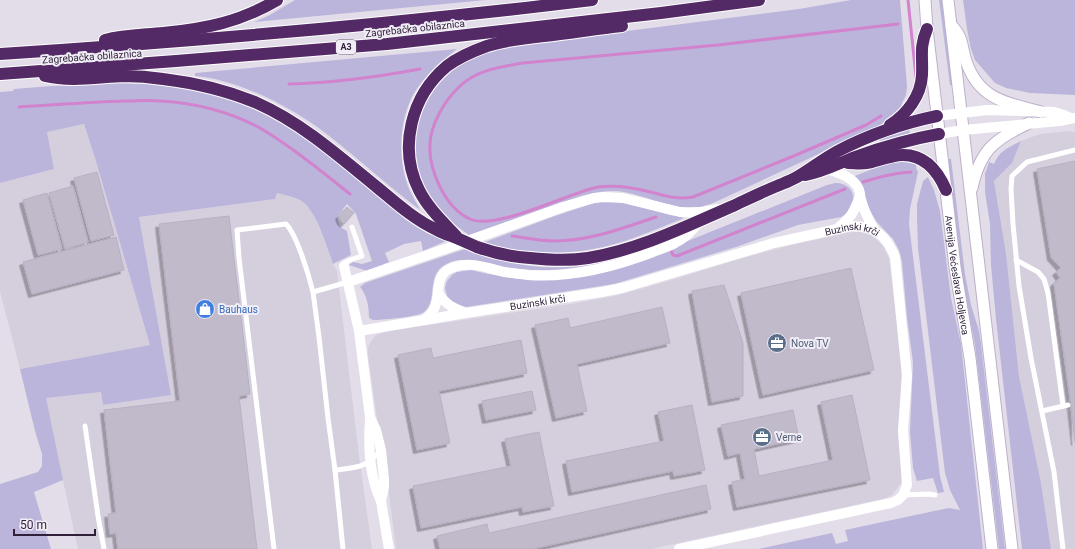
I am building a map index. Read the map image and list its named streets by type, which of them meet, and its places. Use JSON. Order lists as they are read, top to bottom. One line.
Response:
{"streets":{"highway":["Zagrebačka obilaznica","A3"],"main road":["Avenija Većeslava Holjevca"],"street":["Buzinski krči"]},"places":{"shop":["Bauhaus"],"office":["Nova TV","Verne"]},"scale_bar":"50 m"}
